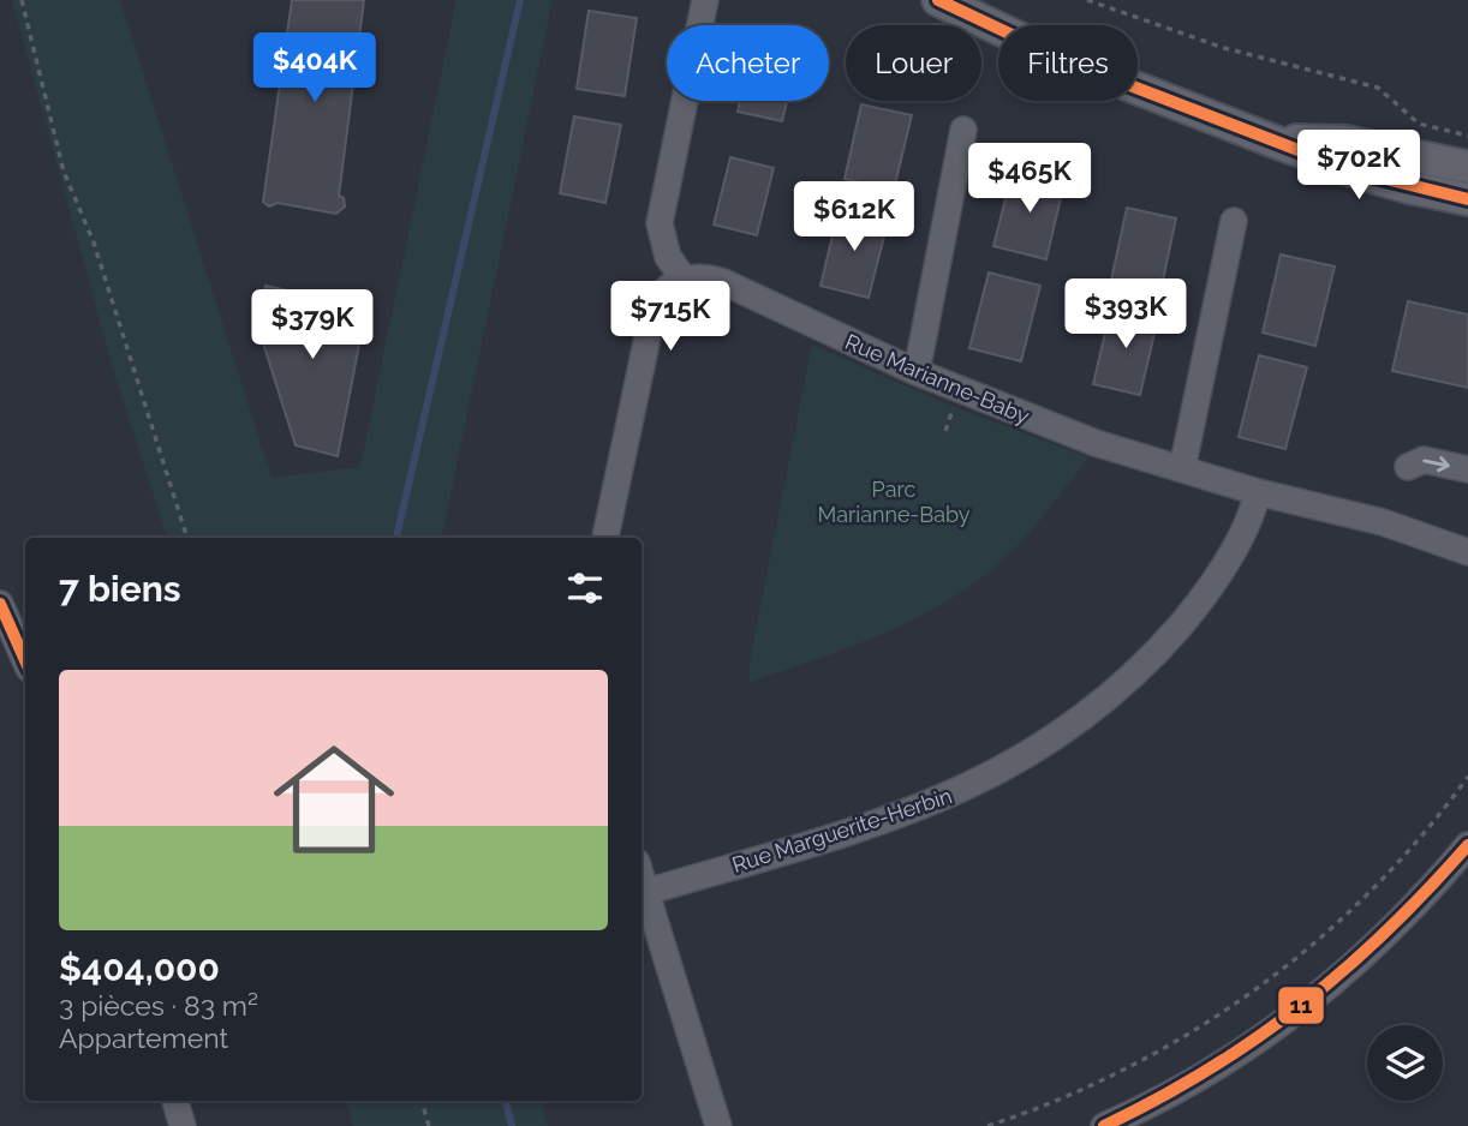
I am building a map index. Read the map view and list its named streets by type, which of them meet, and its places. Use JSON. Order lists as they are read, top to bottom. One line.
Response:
{"streets":{"street":["Rue Marianne-Baby","Rue Marguerite-Herbin"]},"crossings":[["Rue Marianne-Baby","Rue Marguerite-Herbin"]],"parks":["Parc Marianne-Baby"],"lines":["transit line 11"],"page":{"chip":["Acheter","Louer","Filtres"],"price":["$404K","$702K","$465K","$612K","$393K","$715K","$379K"],"heading":"7 biens","list":[{"name":"$404,000","note":"3 pièces · 83 m² · Appartement"}]}}
